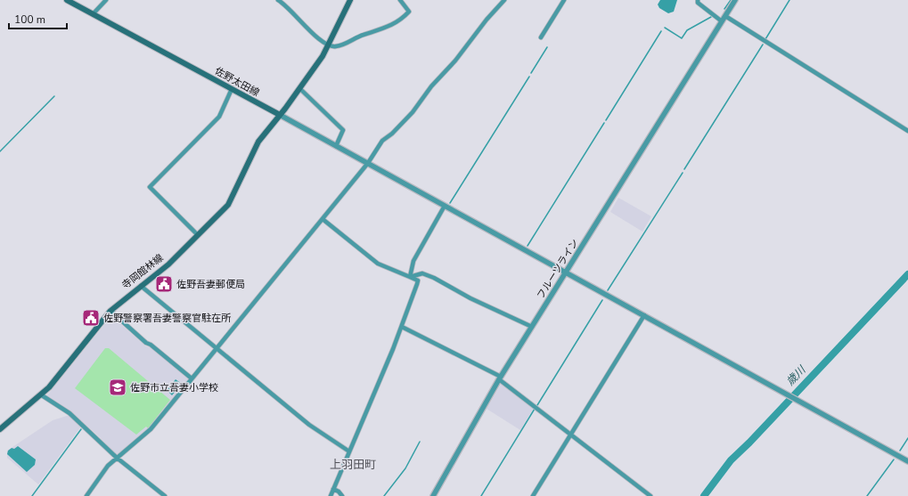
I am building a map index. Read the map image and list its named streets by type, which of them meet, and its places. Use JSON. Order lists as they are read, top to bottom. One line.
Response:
{"streets":{"main road":["佐野太田線","寺岡館林線"],"street":["フルーツライン"]},"crossings":[["佐野太田線","寺岡館林線"]],"districts":["上羽田町"],"water":["歳川"],"places":{"public building":["佐野吾妻郵便局","佐野警察署吾妻警察官駐在所"],"school or university":["佐野市立吾妻小学校"]},"scale_bar":"100 m"}
